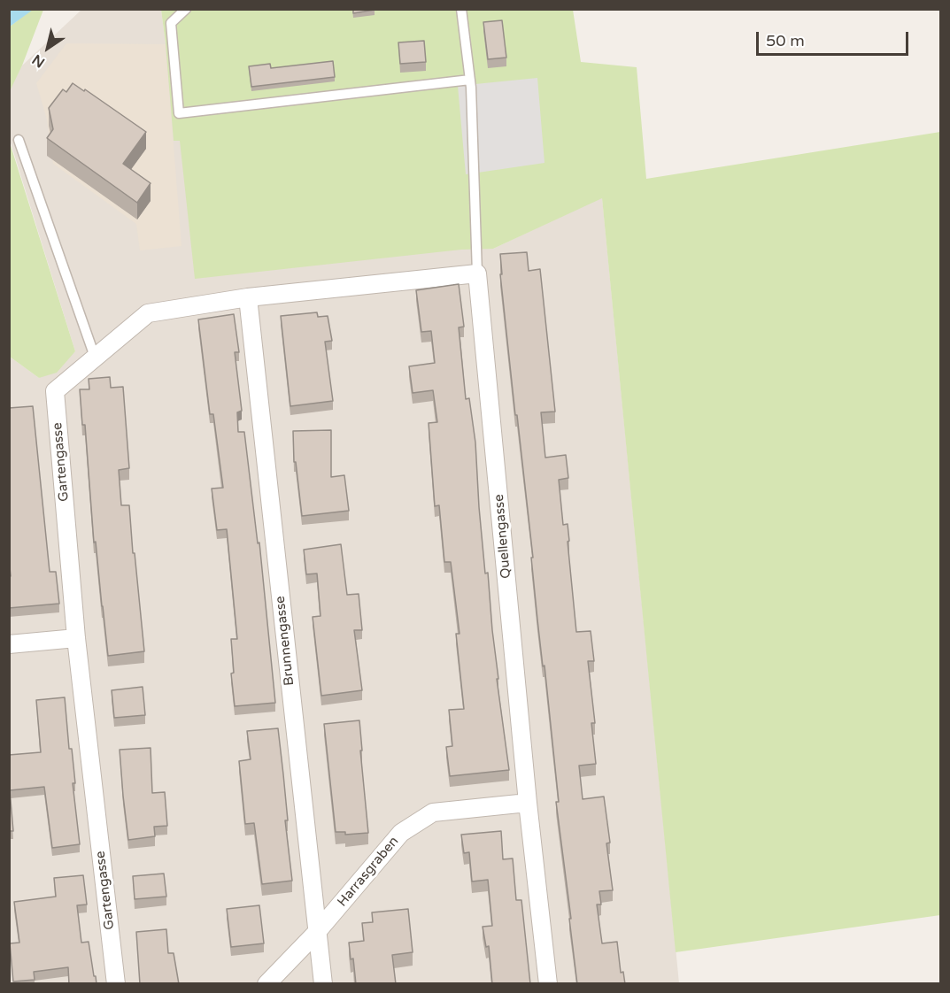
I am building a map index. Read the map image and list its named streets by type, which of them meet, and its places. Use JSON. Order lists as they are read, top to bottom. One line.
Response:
{"streets":{"street":["Gartengasse","Quellengasse","Brunnengasse","Harrasgraben"]},"crossings":[["Gartengasse","Quellengasse"],["Gartengasse","Brunnengasse"],["Quellengasse","Harrasgraben"],["Brunnengasse","Harrasgraben"]],"scale_bar":"50 m","north":"bottom left"}
